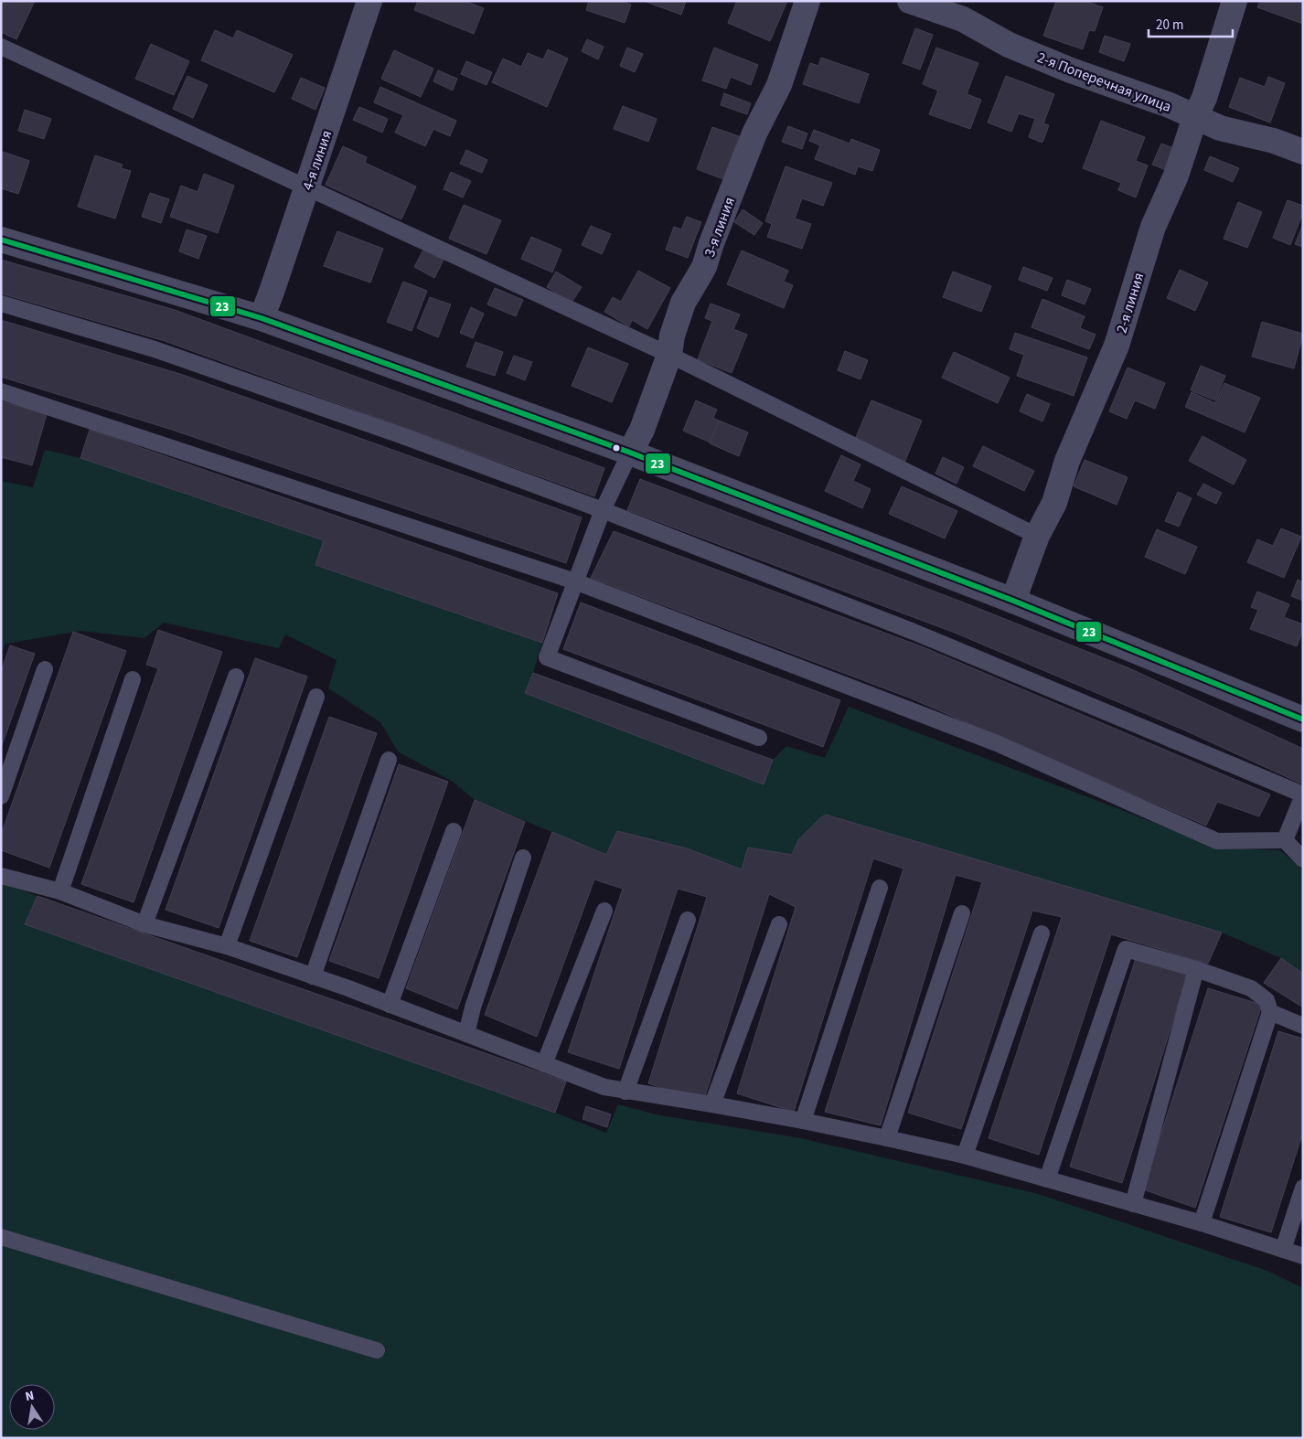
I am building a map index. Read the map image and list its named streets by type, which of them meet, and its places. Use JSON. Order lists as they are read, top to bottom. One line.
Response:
{"streets":{"street":["2-я Поперечная улица","4-я линия","3-я линия","2-я линия"]},"crossings":[["2-я Поперечная улица","2-я линия"]],"lines":["transit line 23"],"scale_bar":"20 m","north":"top"}
